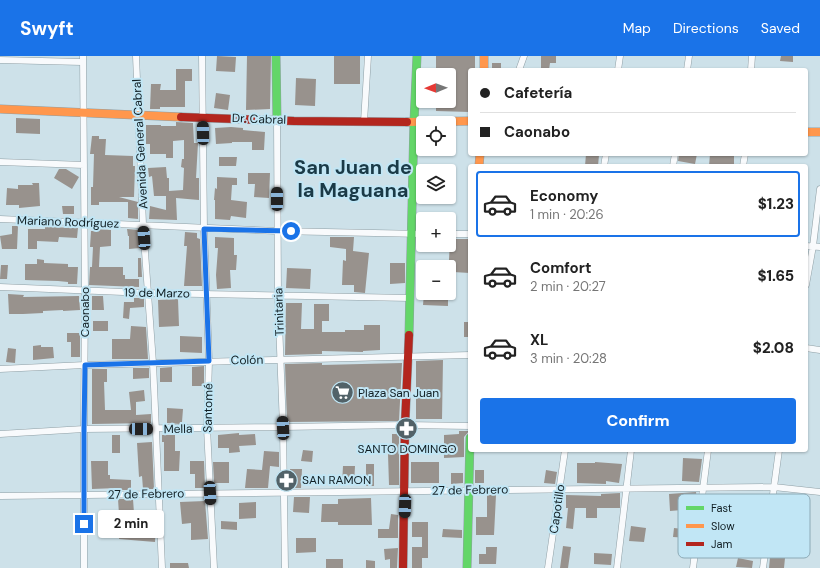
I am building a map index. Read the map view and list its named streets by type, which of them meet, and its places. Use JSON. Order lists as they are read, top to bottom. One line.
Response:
{"streets":{"main road":["Dr. Cabral","Trinitaria"],"street":["Avenida General Cabral","Mariano Rodríguez","19 de Marzo","Caonabo","Colón","Santomé","Mella","27 de Febrero","Capotillo"]},"crossings":[["Dr. Cabral","Avenida General Cabral"],["Dr. Cabral","Caonabo"],["Dr. Cabral","Trinitaria"],["Dr. Cabral","Santomé"],["Avenida General Cabral","Mariano Rodríguez"],["Avenida General Cabral","19 de Marzo"],["Avenida General Cabral","Colón"],["Avenida General Cabral","Mella"],["Avenida General Cabral","27 de Febrero"],["Mariano Rodríguez","Caonabo"],["Mariano Rodríguez","Trinitaria"],["Mariano Rodríguez","Santomé"],["19 de Marzo","Caonabo"],["19 de Marzo","Trinitaria"],["19 de Marzo","Santomé"],["Caonabo","Colón"],["Caonabo","Mella"],["Caonabo","27 de Febrero"],["Trinitaria","Colón"],["Trinitaria","Mella"],["Trinitaria","27 de Febrero"],["Colón","Santomé"],["Santomé","Mella"],["Santomé","27 de Febrero"],["27 de Febrero","Capotillo"]],"districts":["San Juan de la Maguana"],"places":{"supermarket":["Plaza San Juan"],"pharmacy":["SANTO DOMINGO","SAN RAMON"]},"legend":["Fast","Slow","Jam"],"north":"left","page":{"header":"Swyft","nav":["Map","Directions","Saved"],"map_buttons":["+","−"],"banner":["Cafetería","Caonabo"],"list":[{"name":"Economy","note":"1 min · 20:26","value":"$1.23"},{"name":"Comfort","note":"2 min · 20:27","value":"$1.65"},{"name":"XL","note":"3 min · 20:28","value":"$2.08"}],"buttons":"Confirm","bubble":"2 min"}}
